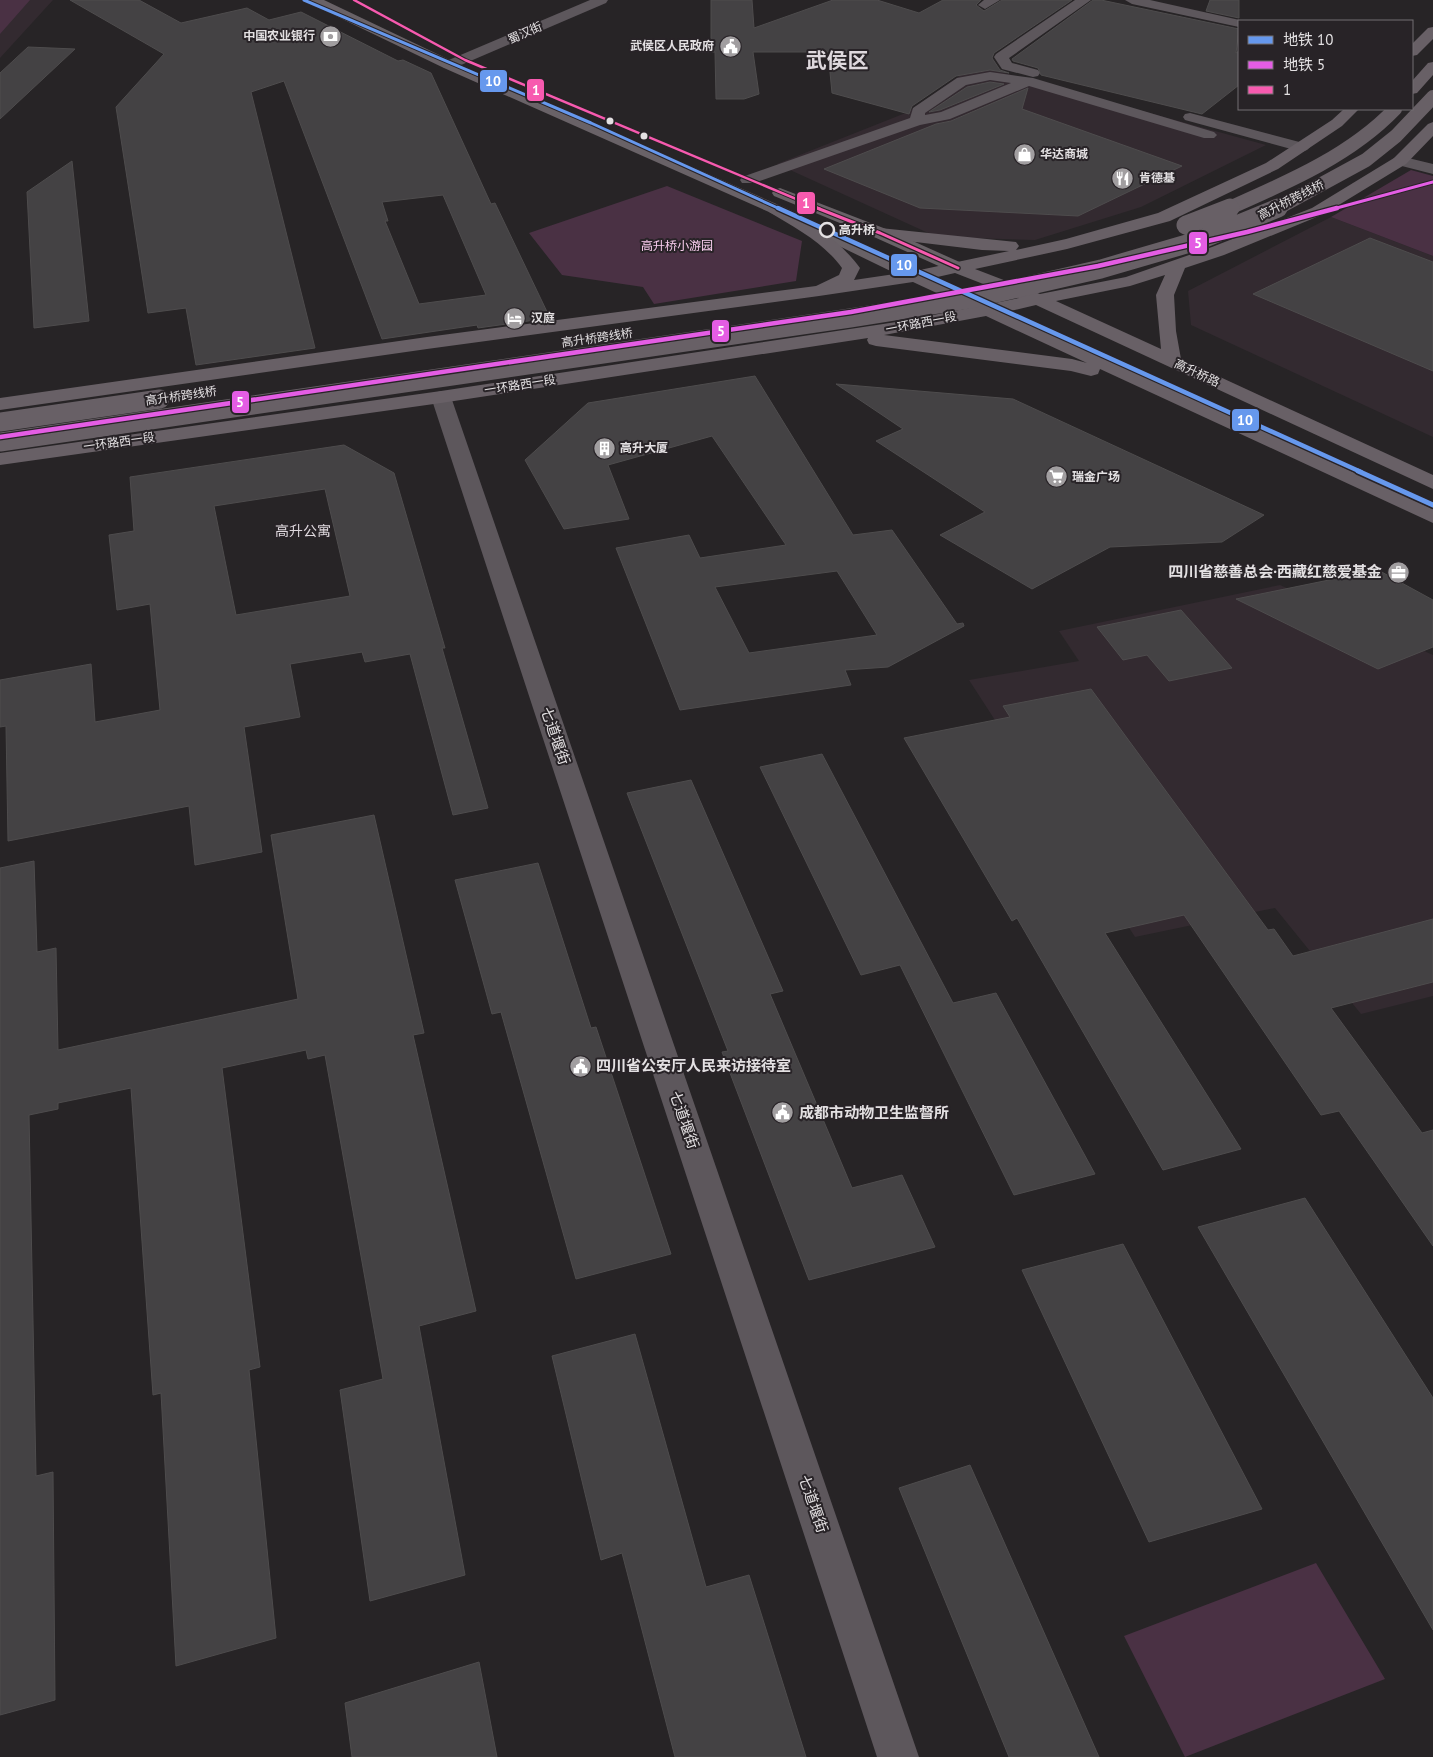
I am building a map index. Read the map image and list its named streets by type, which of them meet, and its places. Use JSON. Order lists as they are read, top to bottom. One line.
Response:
{"streets":{"main road":["高升桥跨线桥","一环路西一段","高升桥路"],"street":["蜀汉街","七道堰街"]},"crossings":[["一环路西一段","高升桥路"],["一环路西一段","七道堰街"]],"districts":["武侯区","高升公寓"],"parks":["高升桥小游园"],"places":{"bank":["中国农业银行"],"public building":["武侯区人民政府","四川省公安厅人民来访接待室","成都市动物卫生监督所"],"shop":["华达商城"],"restaurant":["肯德基"],"other":["高升桥"],"hotel":["汉庭"],"building":["高升大厦"],"supermarket":["瑞金广场"],"office":["四川省慈善总会·西藏红慈爱基金"]},"lines":["metro line 10","transit line 1","metro line 5"],"legend":["地铁 10","地铁 5","1"]}
